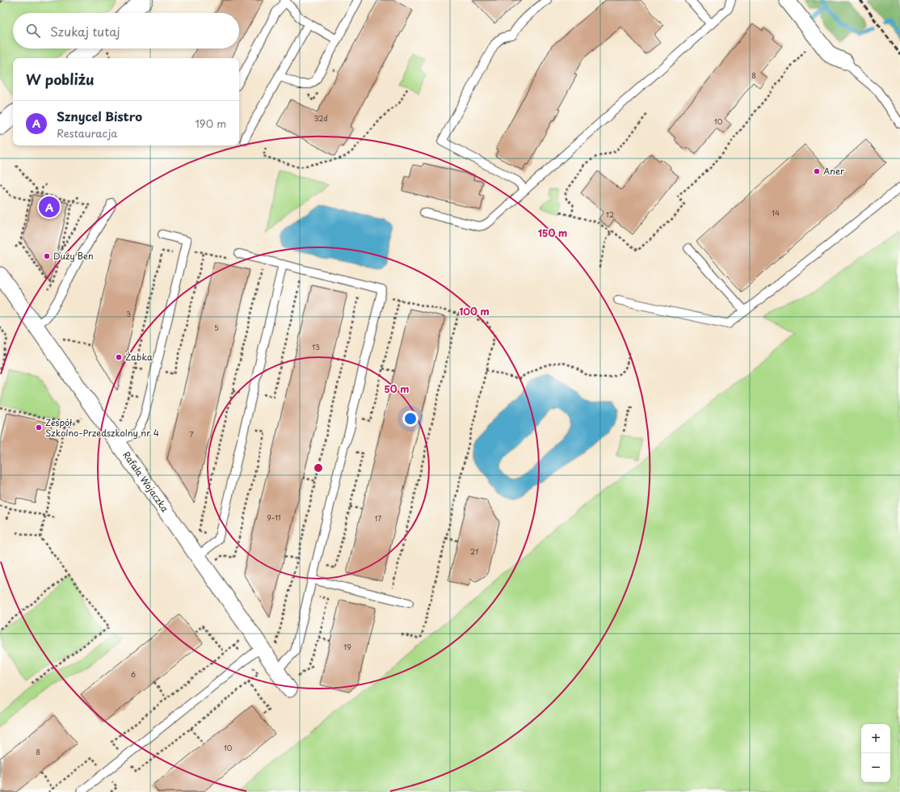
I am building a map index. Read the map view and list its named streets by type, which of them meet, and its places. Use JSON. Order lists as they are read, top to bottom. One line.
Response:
{"streets":{"street":["Rafała Wojaczka"]},"places":["Aner","Duży Ben","Żabka","Zespół Szkolno-Przedszkolny nr 4"],"house_numbers":["8","32d","10","14","12","3","5","13","7","9-11","17","21","19","6","10","8"],"page":{"search":"Szukaj tutaj","heading":"W pobliżu","list":[{"mark":"A","name":"Sznycel Bistro","note":"Restauracja","value":"190 m"}],"pins":"A","map_buttons":["+","−"]},"rings":["150 m","100 m","50 m"]}
